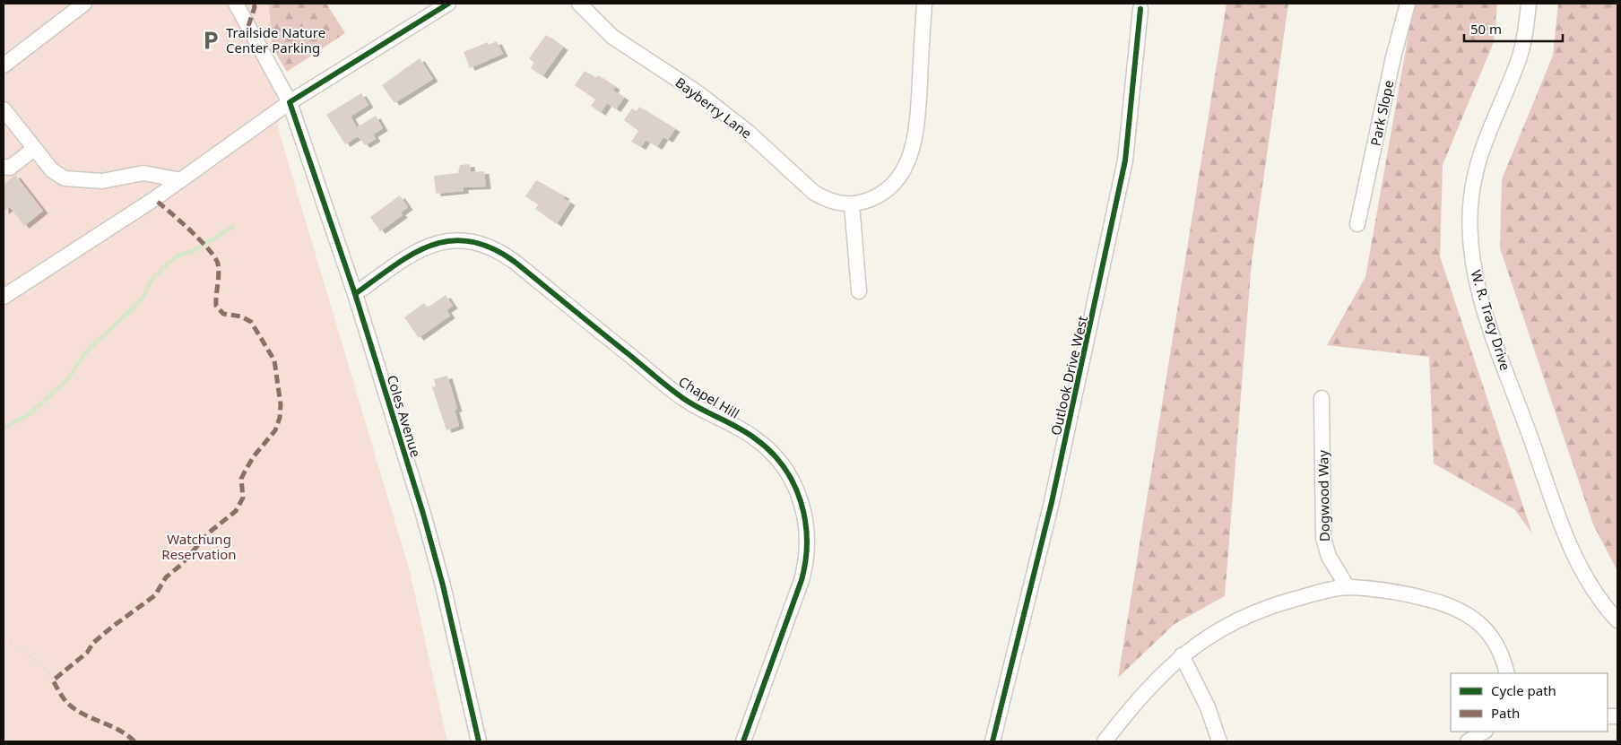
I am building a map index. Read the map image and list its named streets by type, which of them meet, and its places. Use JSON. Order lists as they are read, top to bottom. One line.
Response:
{"streets":{"street":["Bayberry Lane","Park Slope","W. R. Tracy Drive","Outlook Drive West","Chapel Hill","Coles Avenue","Dogwood Way"]},"crossings":[["Chapel Hill","Coles Avenue"]],"parks":["Watchung Reservation"],"places":{"parking":["Trailside Nature Center Parking"]},"legend":["Cycle path","Path"],"scale_bar":"50 m"}
